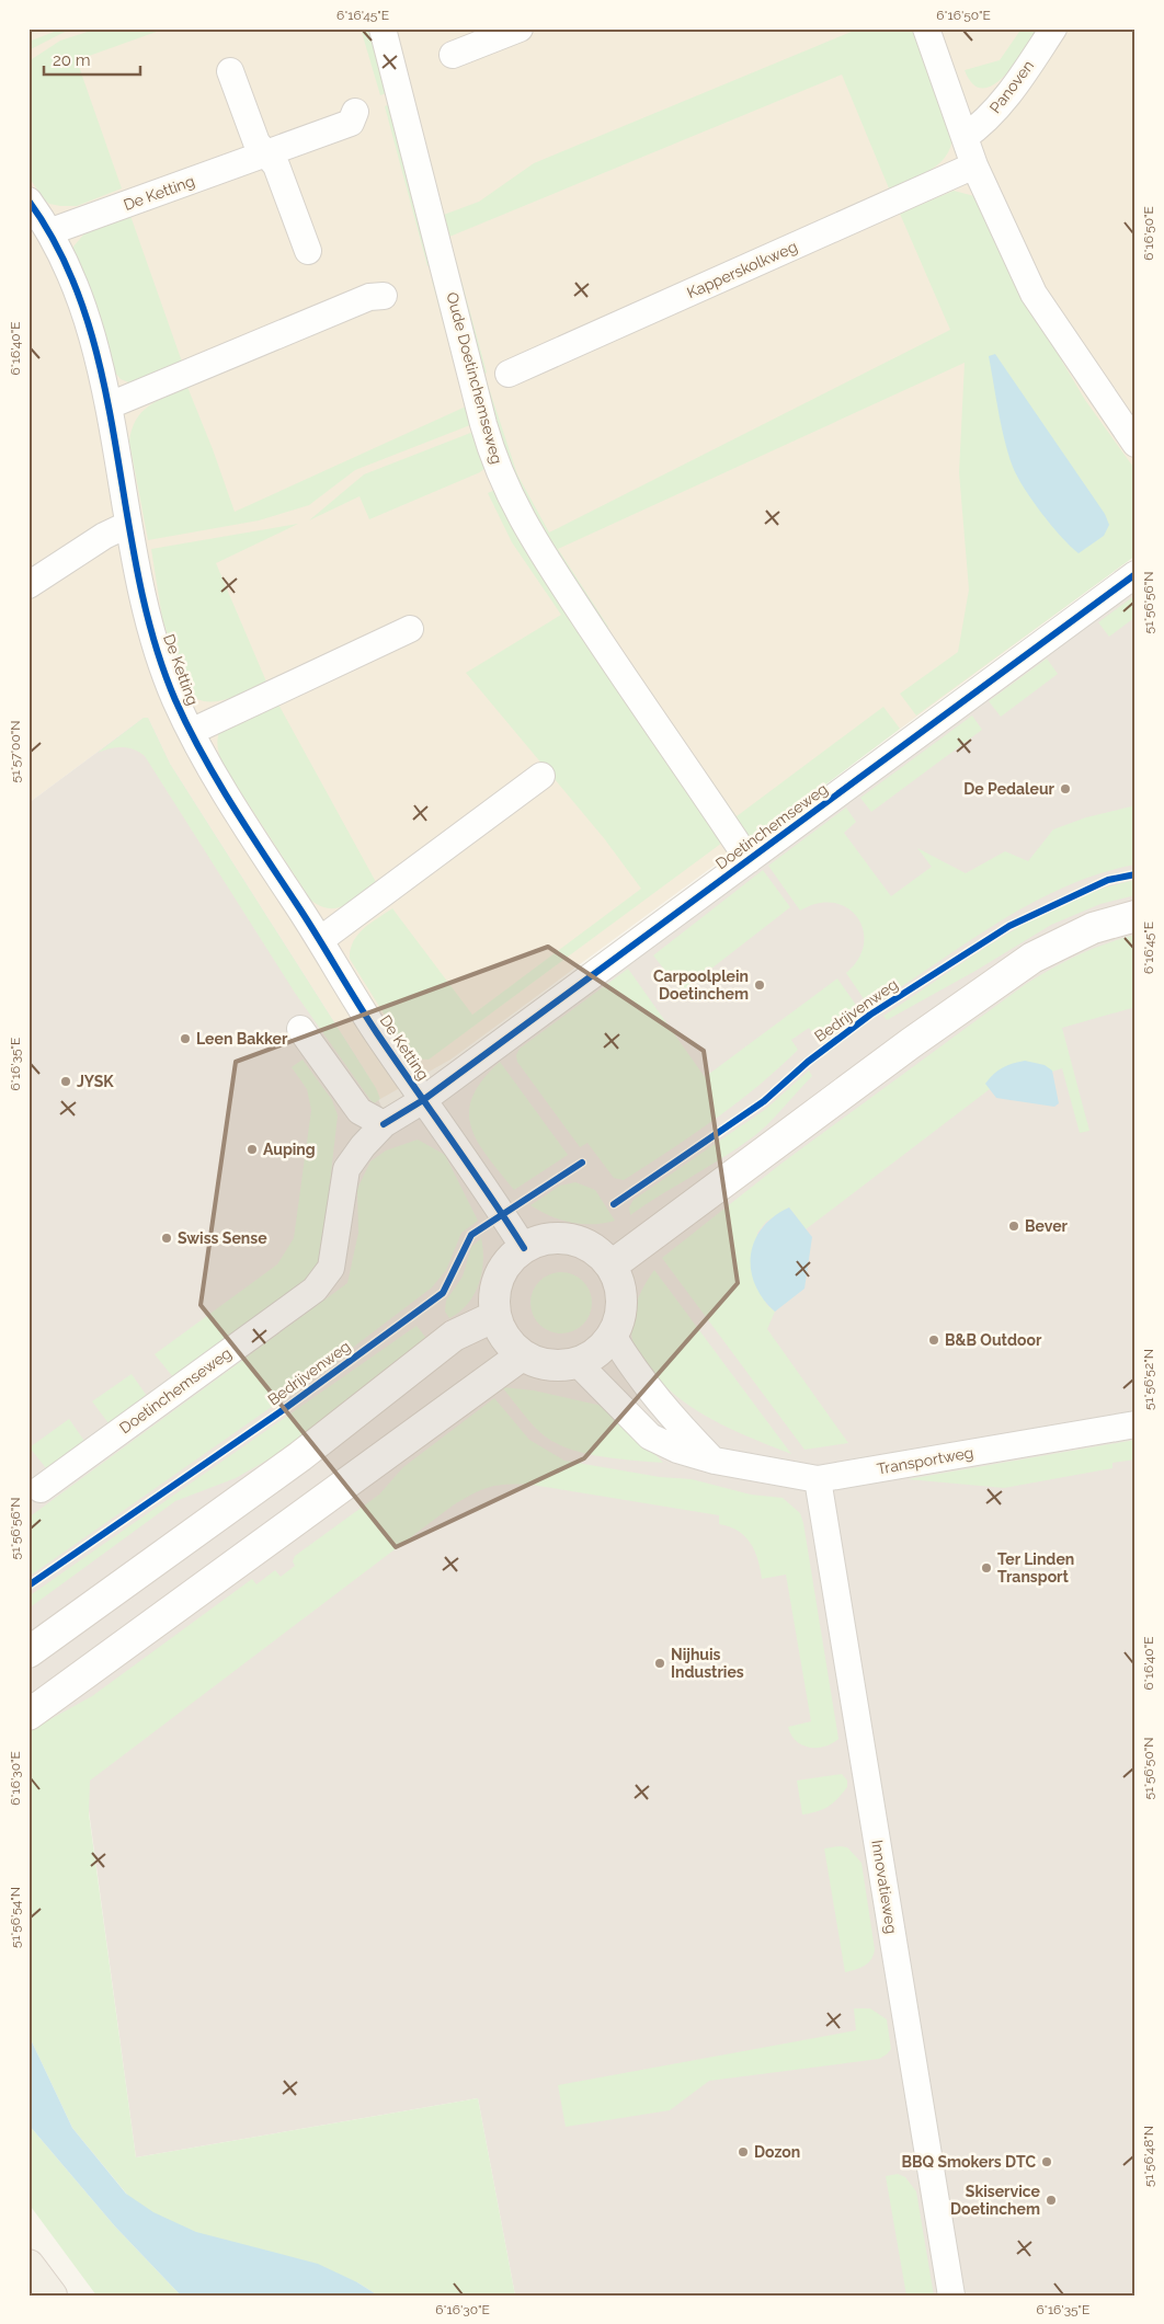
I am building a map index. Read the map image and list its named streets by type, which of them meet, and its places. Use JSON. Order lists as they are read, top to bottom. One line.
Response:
{"streets":{"street":["Panoven","De Ketting","Kapperskolkweg","Oude Doetinchemseweg","Doetinchemseweg","Transportweg","Innovatieweg"],"cycle path":["Bedrijvenweg"]},"crossings":[["De Ketting","Doetinchemseweg"],["Oude Doetinchemseweg","Doetinchemseweg"],["Transportweg","Innovatieweg"]],"places":["De Pedaleur","Carpoolplein Doetinchem","Leen Bakker","JYSK","Auping","Bever","Swiss Sense","B&B Outdoor","Ter Linden Transport","Nijhuis Industries","Dozon","BBQ Smokers DTC","Skiservice Doetinchem"],"scale_bar":"20 m","coordinates":["6°16'45\"E","6°16'50\"E","6°16'40\"E","51°56'56\"N","51°57'00\"N","6°16'35\"E","51°56'52\"N","51°56'50\"N","6°16'30\"E","51°56'54\"N","51°56'48\"N"]}
